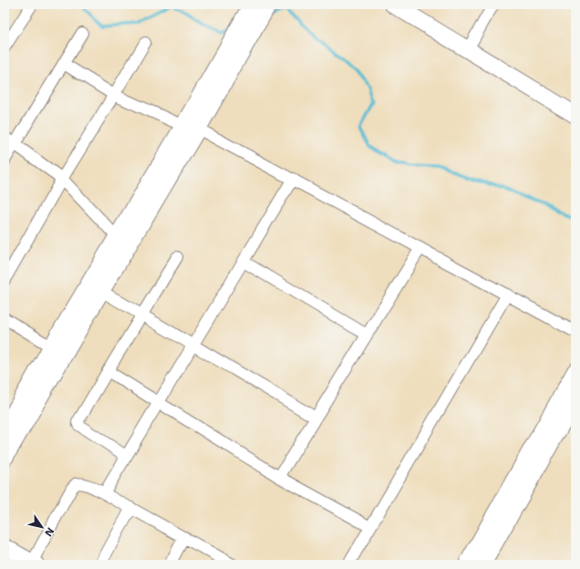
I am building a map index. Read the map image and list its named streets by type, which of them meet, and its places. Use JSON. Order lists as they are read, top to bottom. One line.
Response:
{"north":"bottom right"}
